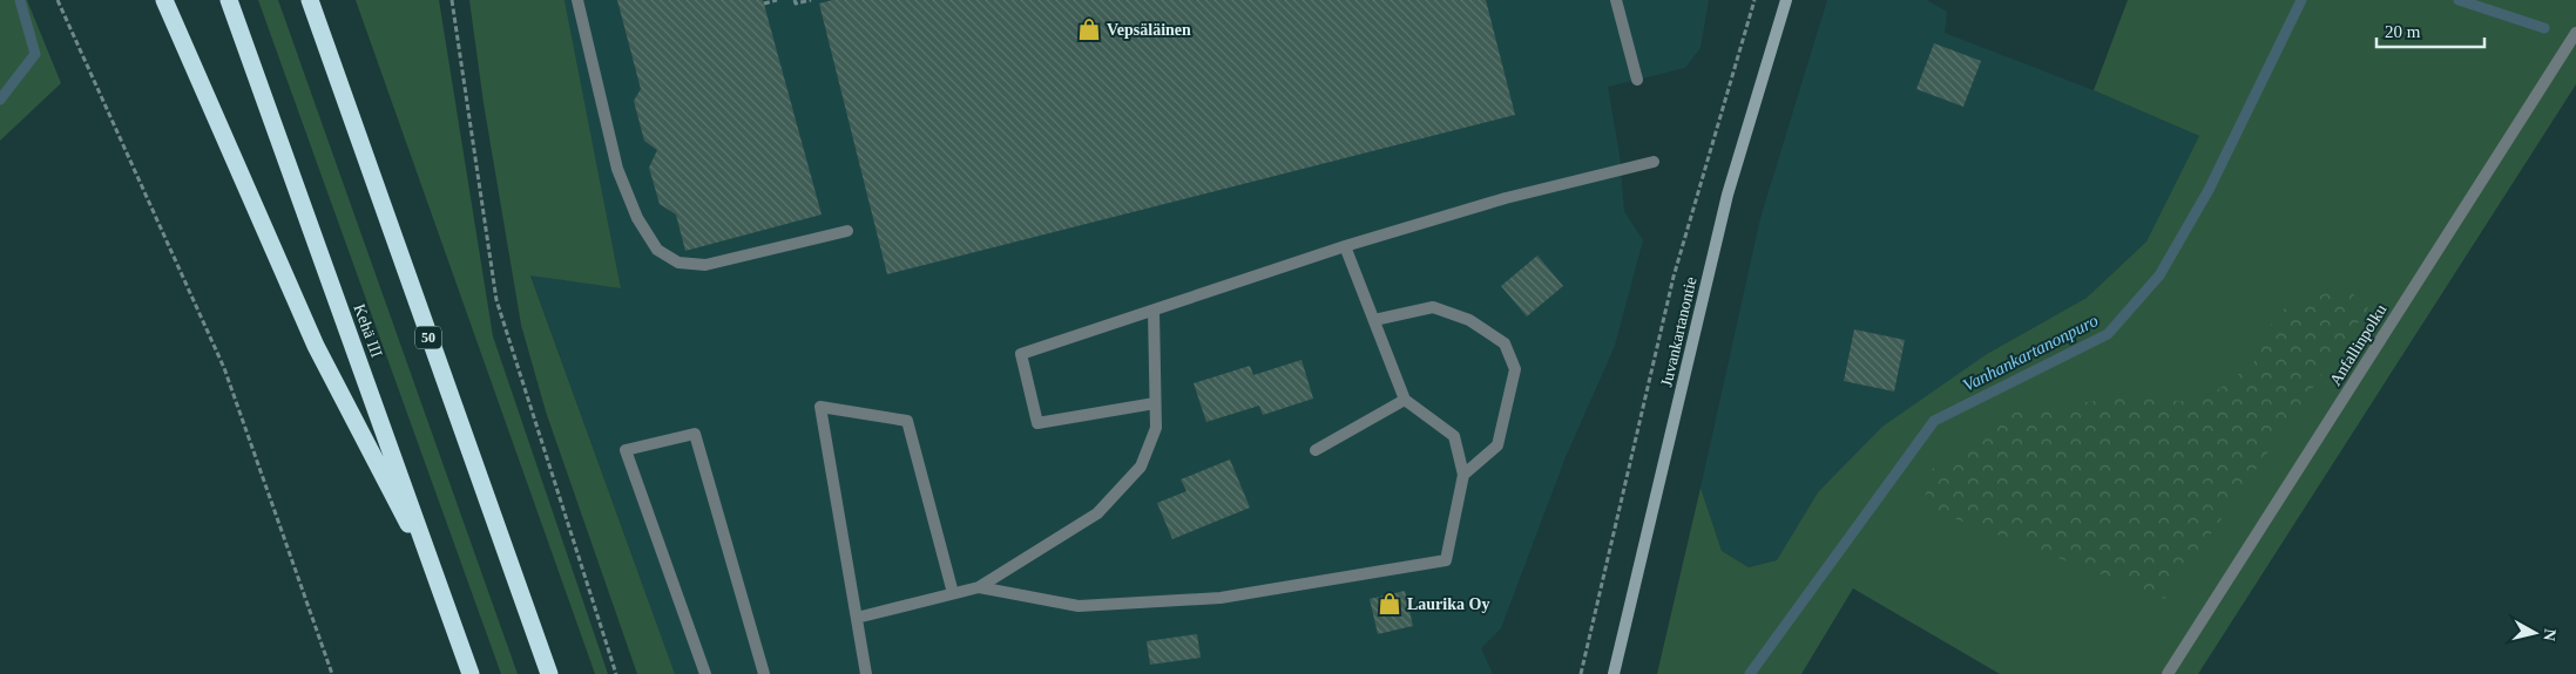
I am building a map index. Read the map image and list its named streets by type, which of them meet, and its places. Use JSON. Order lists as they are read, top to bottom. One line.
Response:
{"streets":{"highway":["Kehä III","50"],"main road":["Juvankartanontie"],"street":["Anfallinpolku"]},"water":["Vanhankartanonpuro"],"places":{"shop":["Vepsäläinen","Laurika Oy"]},"scale_bar":"20 m","north":"right"}
